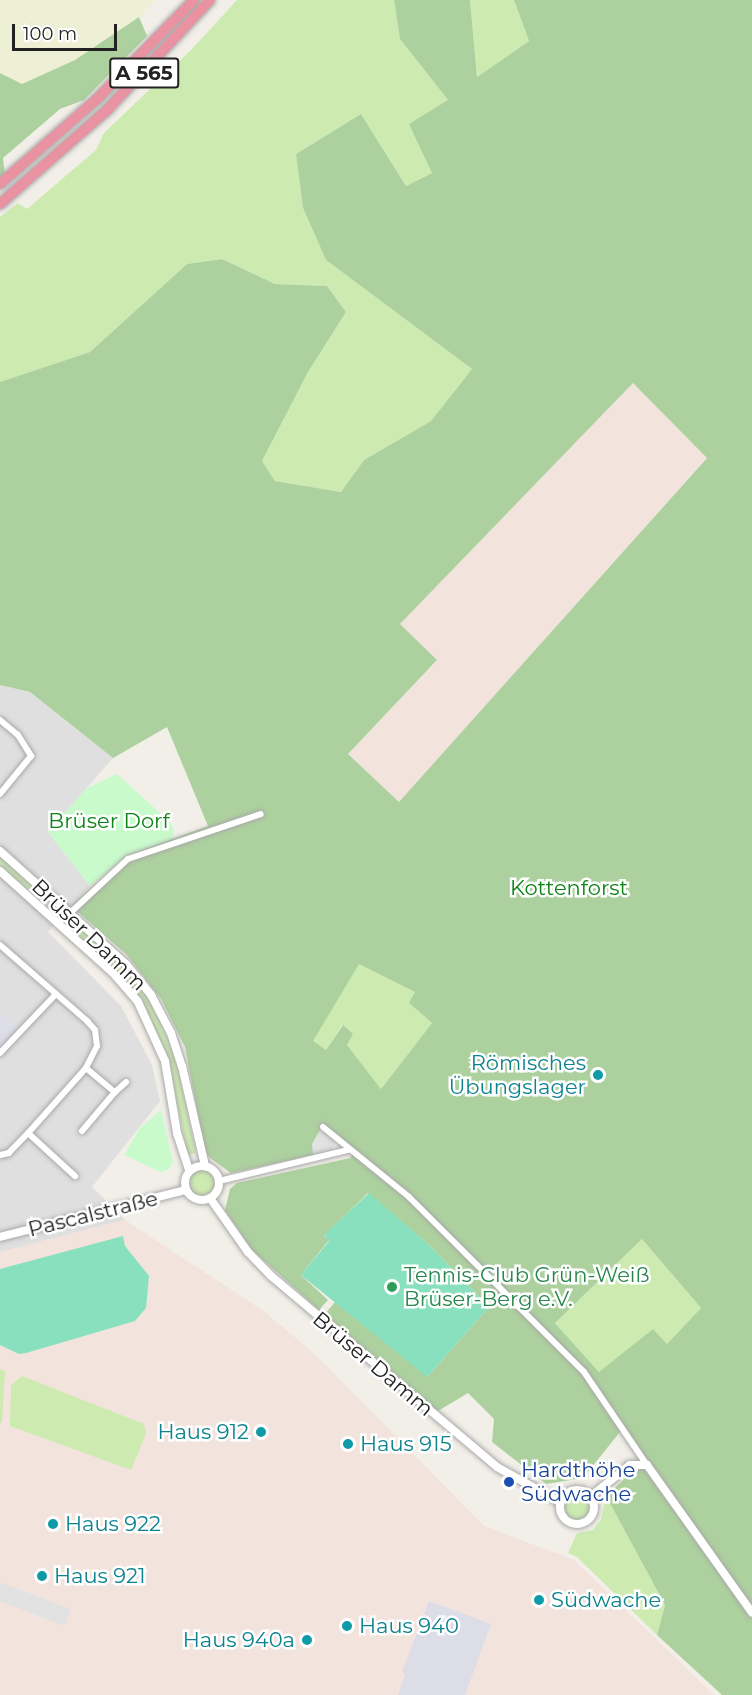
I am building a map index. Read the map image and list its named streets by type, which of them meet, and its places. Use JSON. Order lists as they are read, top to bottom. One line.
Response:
{"streets":{"highway":["A 565"],"street":["Brüser Damm","Pascalstraße"]},"crossings":[["Brüser Damm","Pascalstraße"]],"parks":["Brüser Dorf","Kottenforst"],"places":["Römisches Übungslager","Tennis-Club Grün-Weiß Brüser-Berg e.V.","Haus 912","Haus 915","Hardthöhe Südwache","Haus 922","Haus 921","Südwache","Haus 940","Haus 940a"],"scale_bar":"100 m"}
